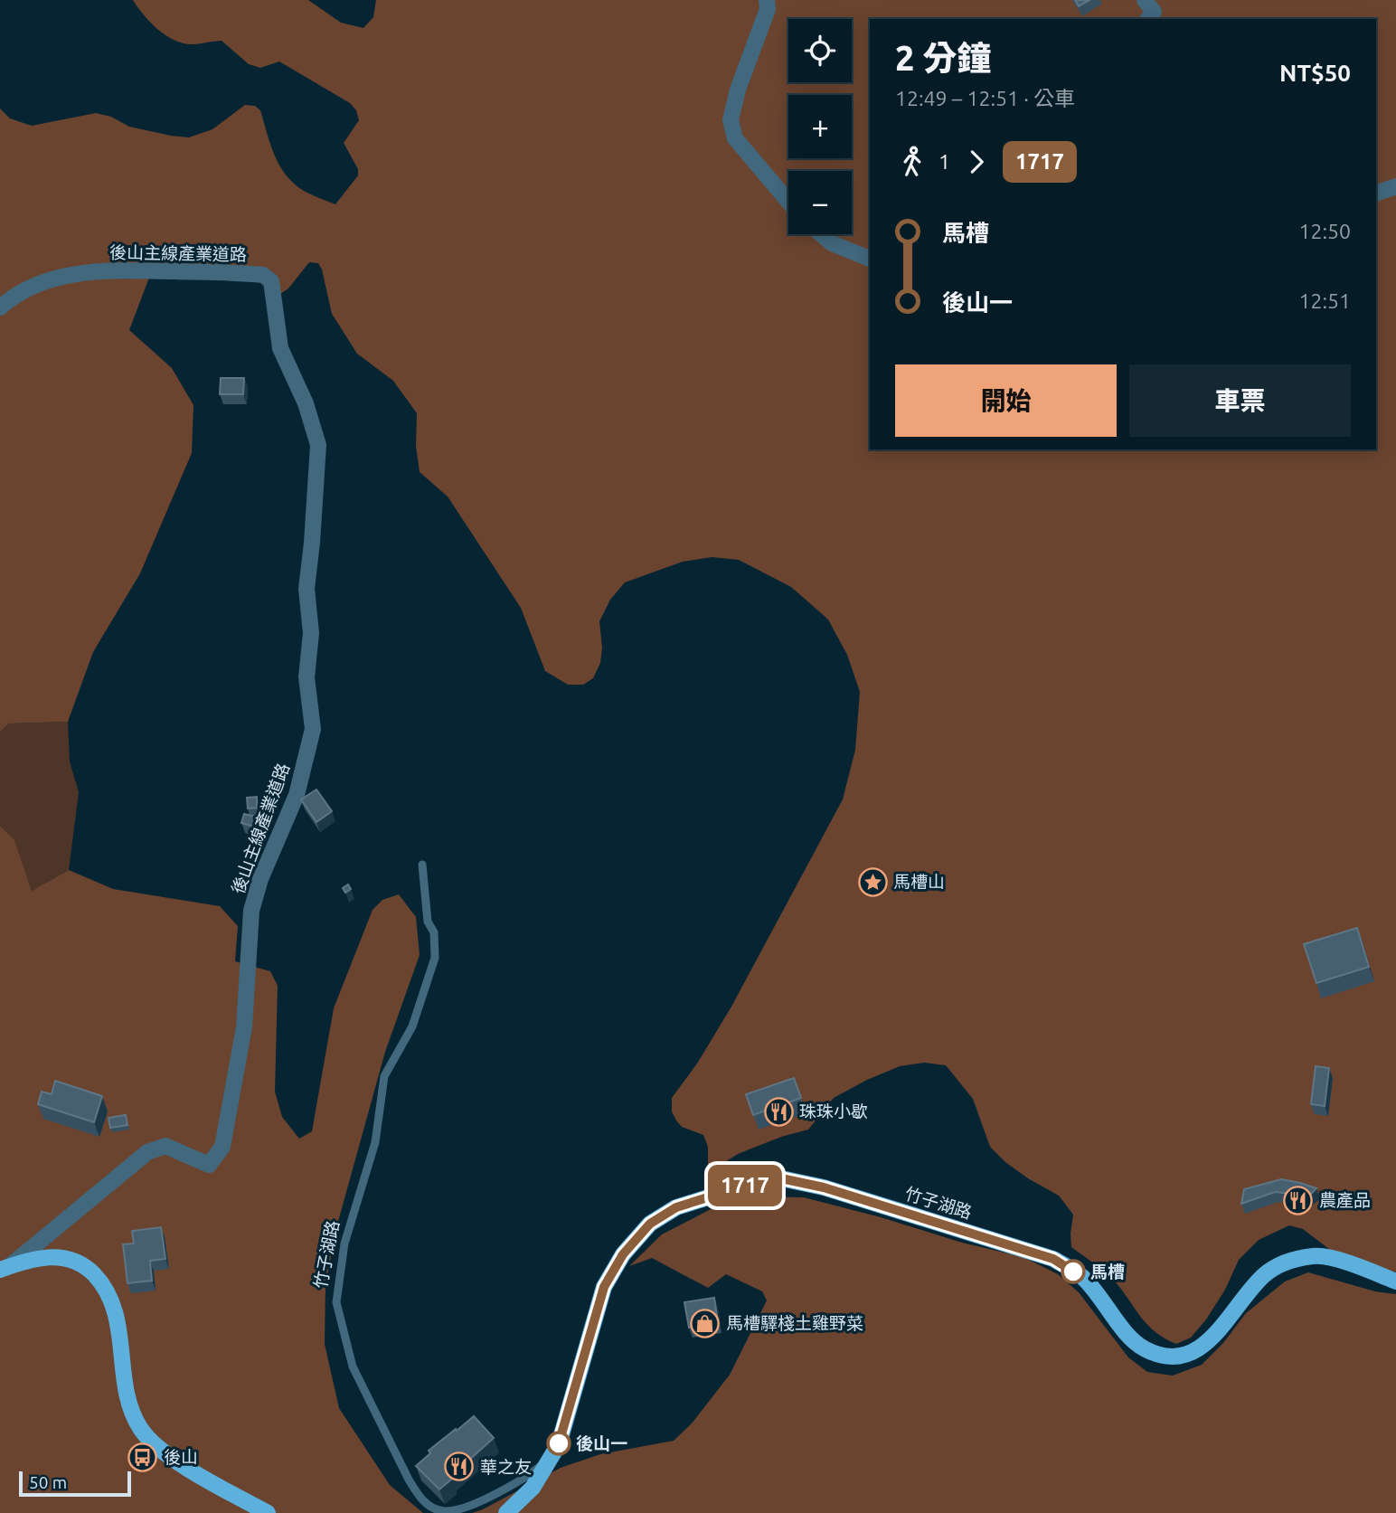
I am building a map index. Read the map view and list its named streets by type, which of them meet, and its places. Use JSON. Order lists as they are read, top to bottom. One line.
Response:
{"streets":{"main road":["竹子湖路"],"street":["後山主線產業道路"]},"places":{"place":["馬槽山"],"restaurant":["珠珠小歇","農產品","華之友"],"other":["馬槽","後山一"],"shop":["馬槽驛棧土雞野菜"],"bus stop":["後山"]},"lines":["bus line 1717"],"scale_bar":"50 m","page":{"on_map":"1717","map_buttons":["+","−"],"heading":["2 分鐘","12:49 – 12:51 · 公車","NT$50"],"legs":["1","1717"],"list":[{"name":"馬槽","value":"12:50"},{"name":"後山一","value":"12:51"}],"buttons":["開始","車票"],"scale":"50 m"}}
